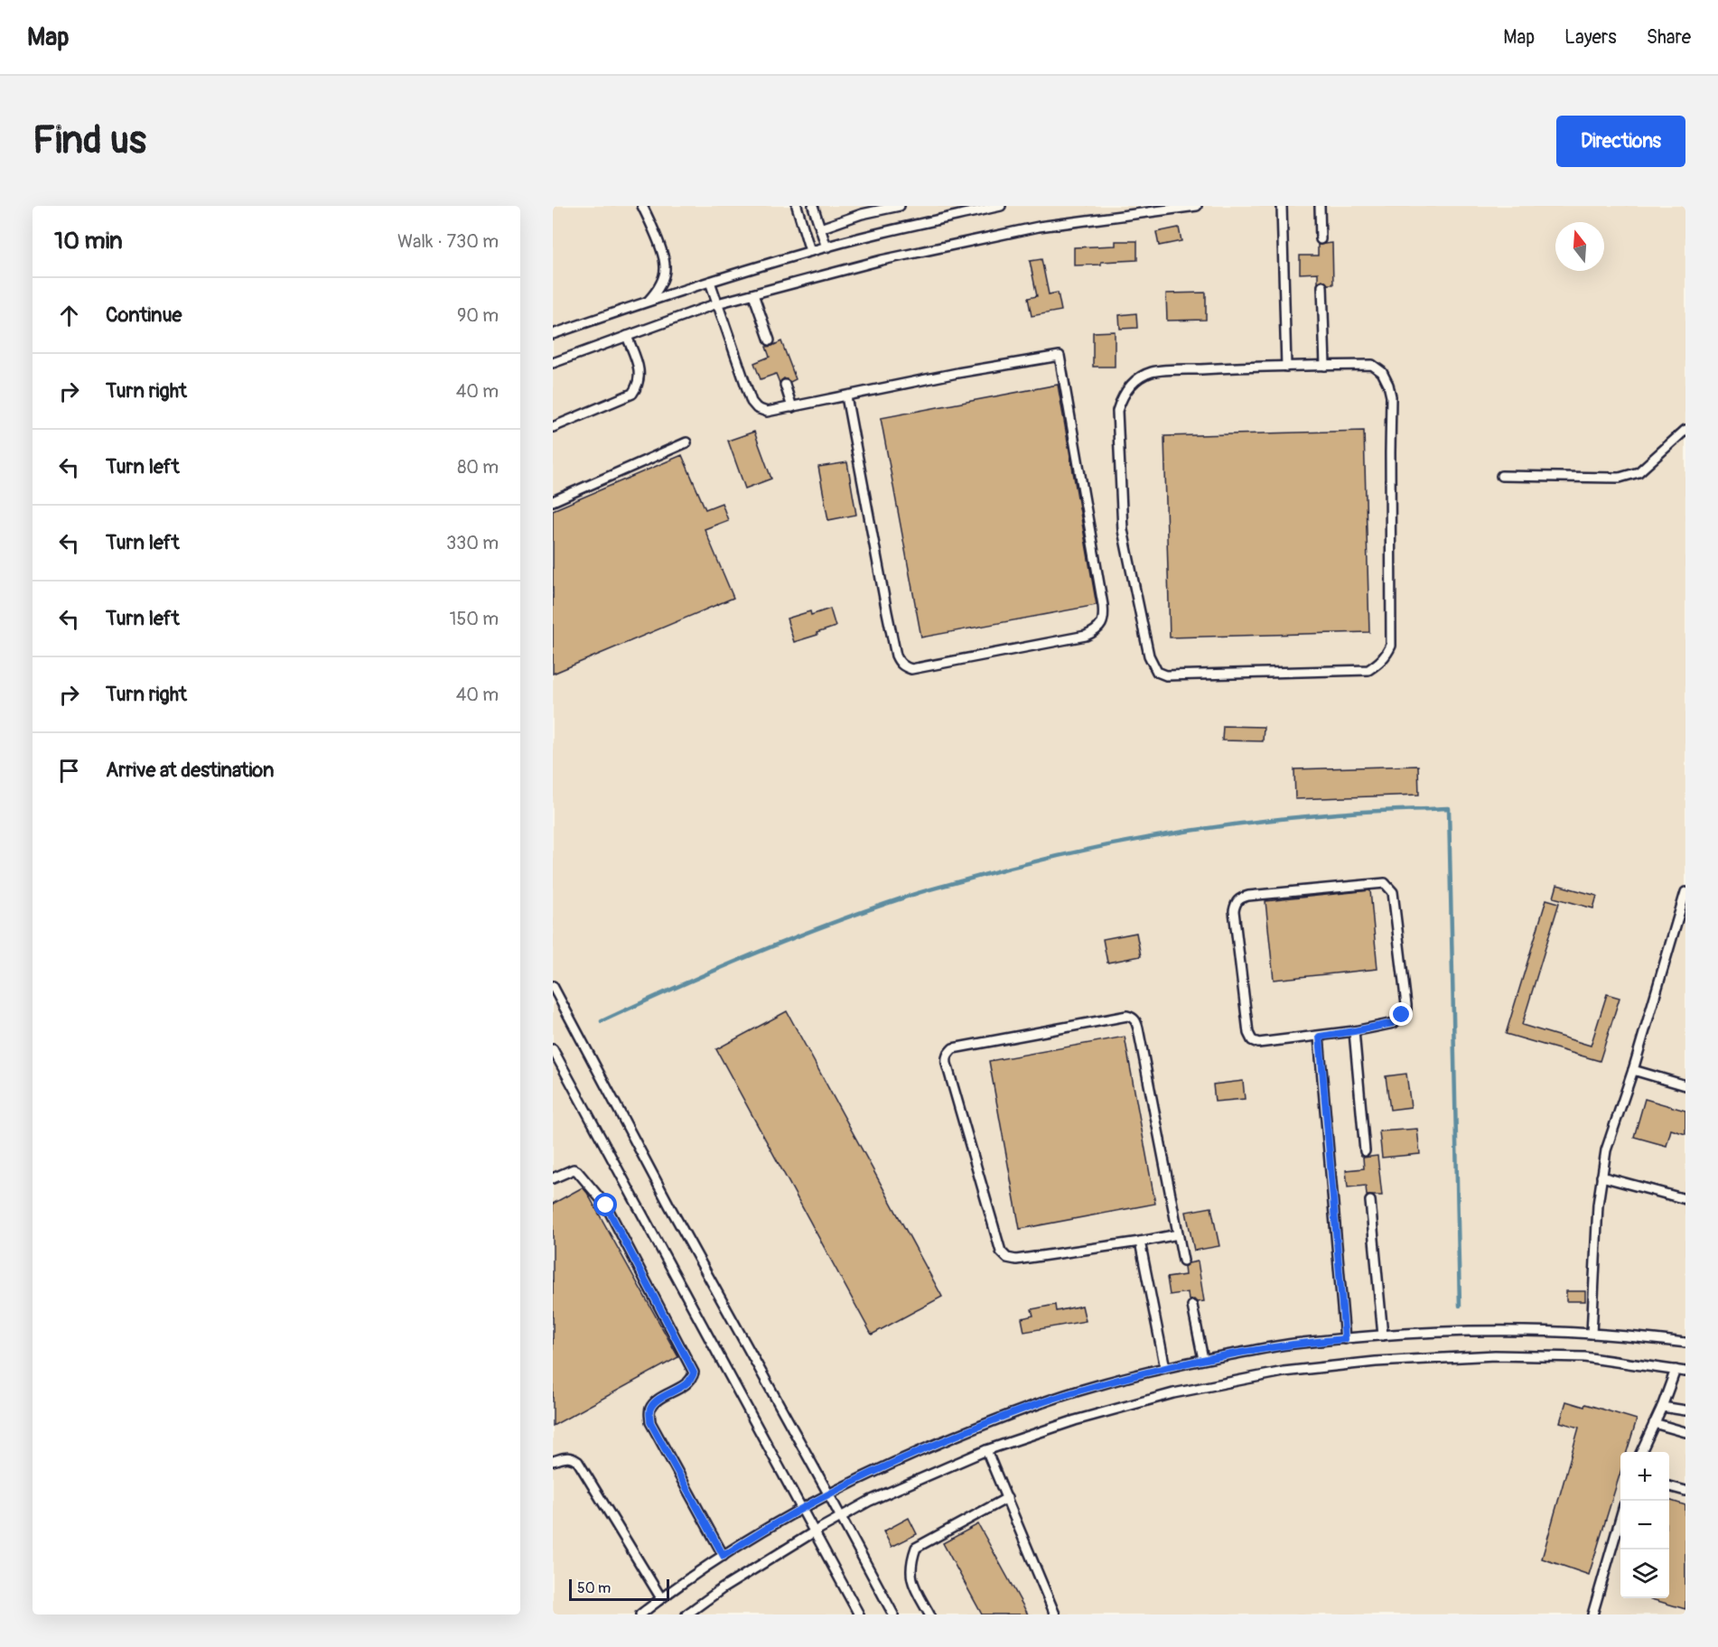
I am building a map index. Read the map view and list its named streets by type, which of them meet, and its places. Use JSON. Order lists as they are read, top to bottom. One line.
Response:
{"scale_bar":"50 m","north":"top","page":{"header":"Map","nav":["Map","Layers","Share"],"buttons":"Directions","title":"Find us","heading":["10 min","Walk · 730 m"],"list":[["Continue","90 m"],["Turn right","40 m"],["Turn left","80 m"],["Turn left","330 m"],["Turn left","150 m"],["Turn right","40 m"],"Arrive at destination"],"map_buttons":["+","−"],"scale":"50 m"}}
